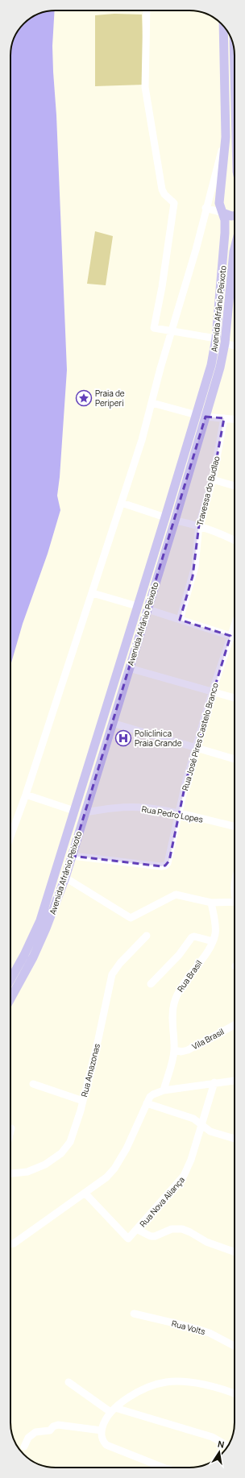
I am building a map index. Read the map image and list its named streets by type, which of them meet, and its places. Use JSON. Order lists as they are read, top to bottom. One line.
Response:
{"streets":{"main road":["Avenida Afrânio Peixoto"],"street":["Travessa do Budlao","Rua José Pires Castelo Branco","Rua Pedro Lopes","Rua Brasil","Vila Brasil","Rua Amazonas","Rua Nova Aliança","Rua Volts"]},"crossings":[["Avenida Afrânio Peixoto","Rua José Pires Castelo Branco"],["Avenida Afrânio Peixoto","Rua Pedro Lopes"],["Rua José Pires Castelo Branco","Rua Pedro Lopes"],["Rua Brasil","Vila Brasil"]],"places":{"place":["Praia de Periperi"],"hospital":["Policlínica Praia Grande"]},"north":"top"}
